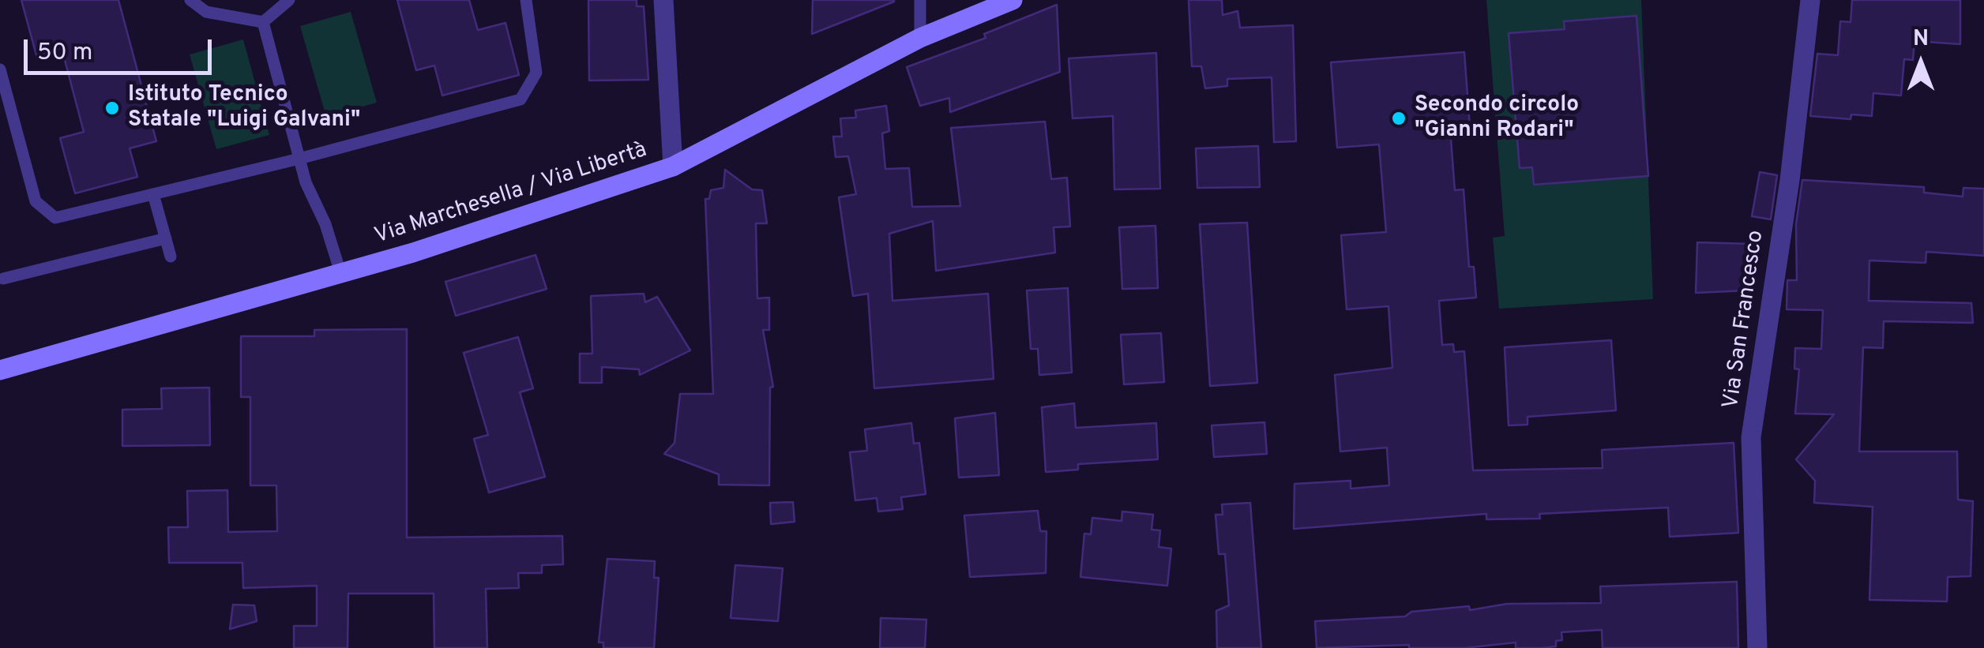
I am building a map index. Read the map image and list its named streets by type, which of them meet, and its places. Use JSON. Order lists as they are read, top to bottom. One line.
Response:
{"streets":{"street":["Via Marchesella / Via Libertà","Via San Francesco"]},"places":["Istituto Tecnico Statale \"Luigi Galvani\"","Secondo circolo \"Gianni Rodari\""],"scale_bar":"50 m","north":"top"}
